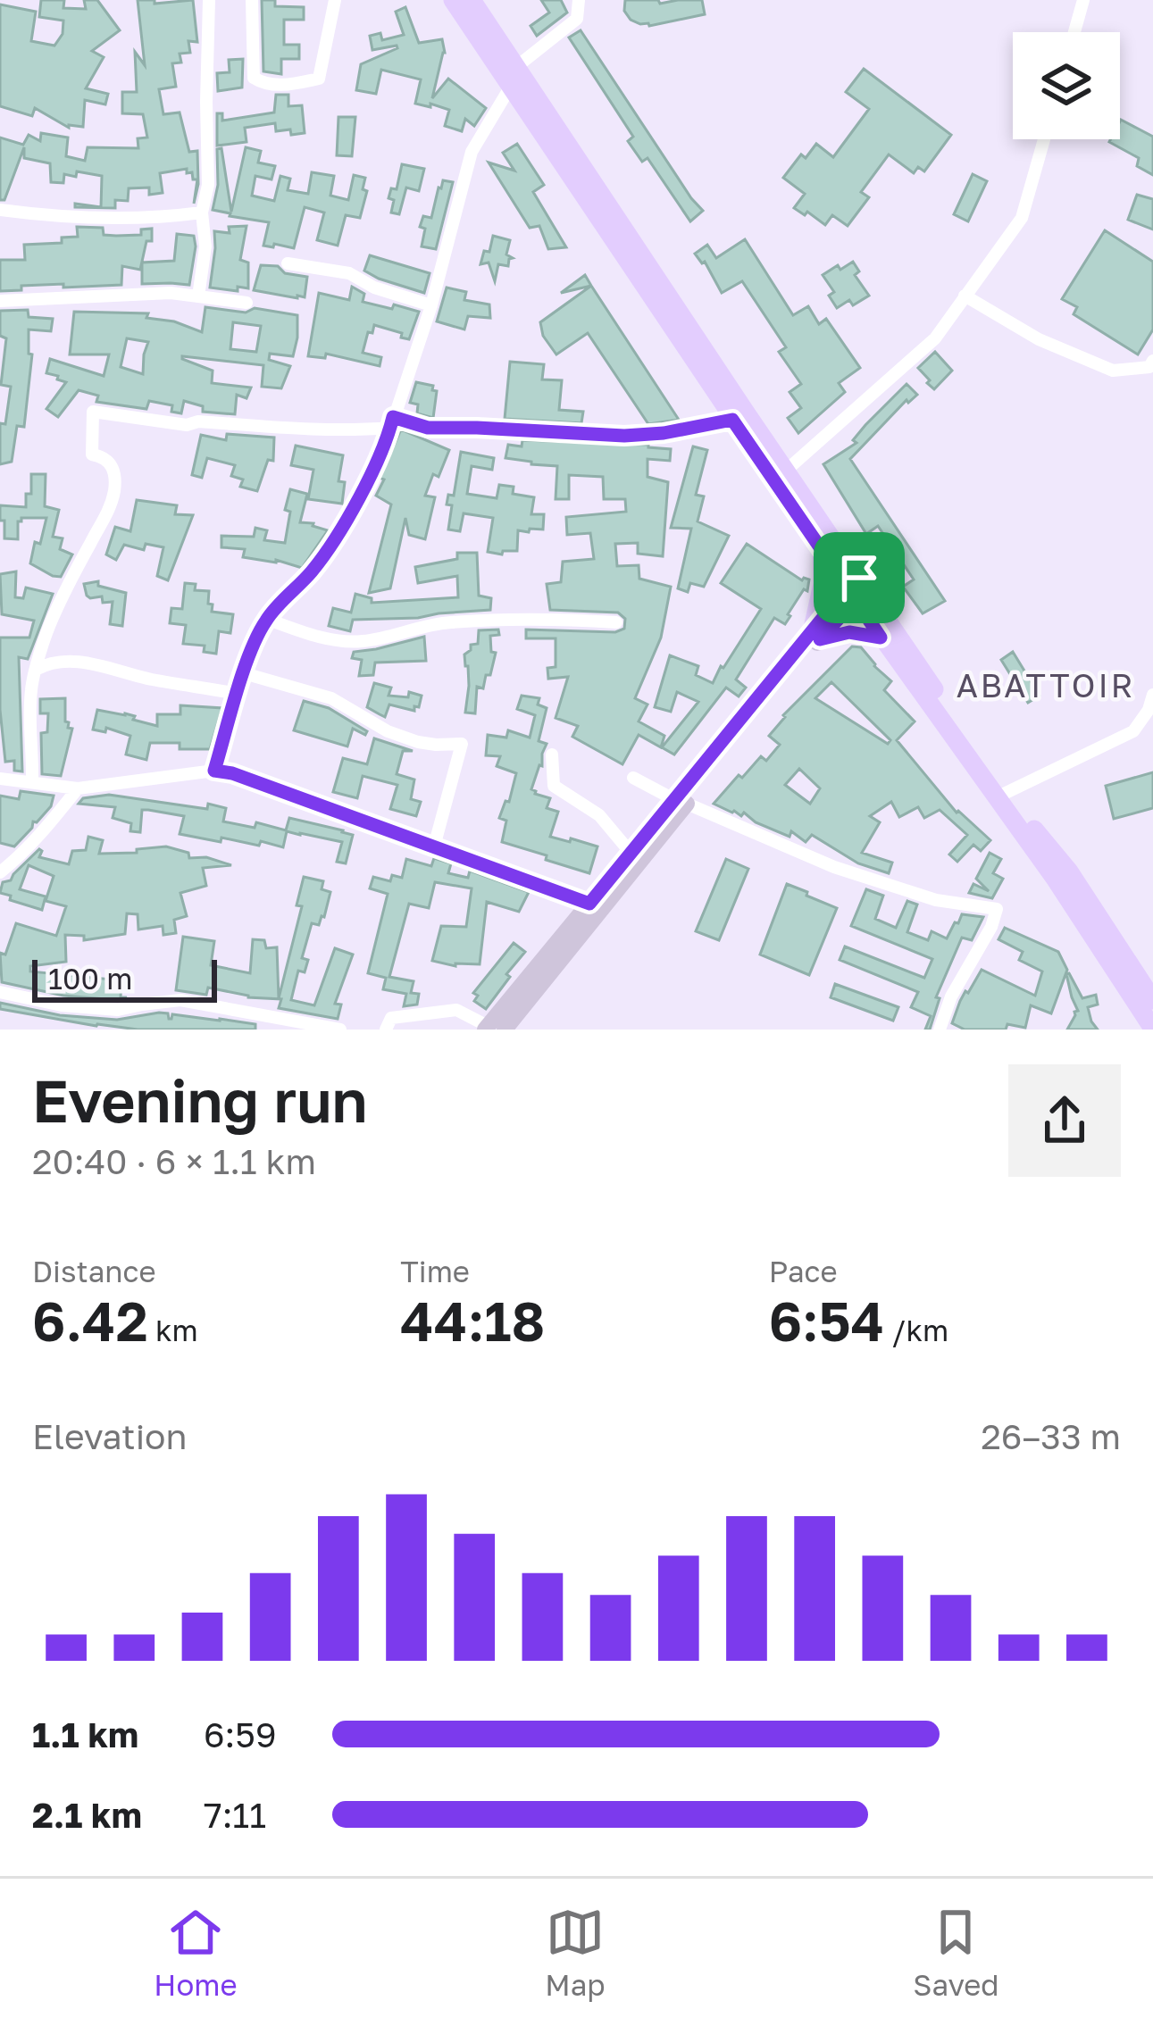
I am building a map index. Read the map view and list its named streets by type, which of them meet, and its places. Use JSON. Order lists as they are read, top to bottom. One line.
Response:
{"districts":["ABATTOIR"],"scale_bar":"100 m","page":{"scale":"100 m","heading":["Evening run","20:40 · 6 × 1.1 km"],"stats":[["Distance","6.42 km"],["Time","44:18"],["Pace","6:54 /km"]],"chart":["Elevation","26–33 m"],"list":[{"name":"1.1 km","note":"6:59"},{"name":"2.1 km","note":"7:11"}],"tabs":["Home","Map","Saved"]}}
